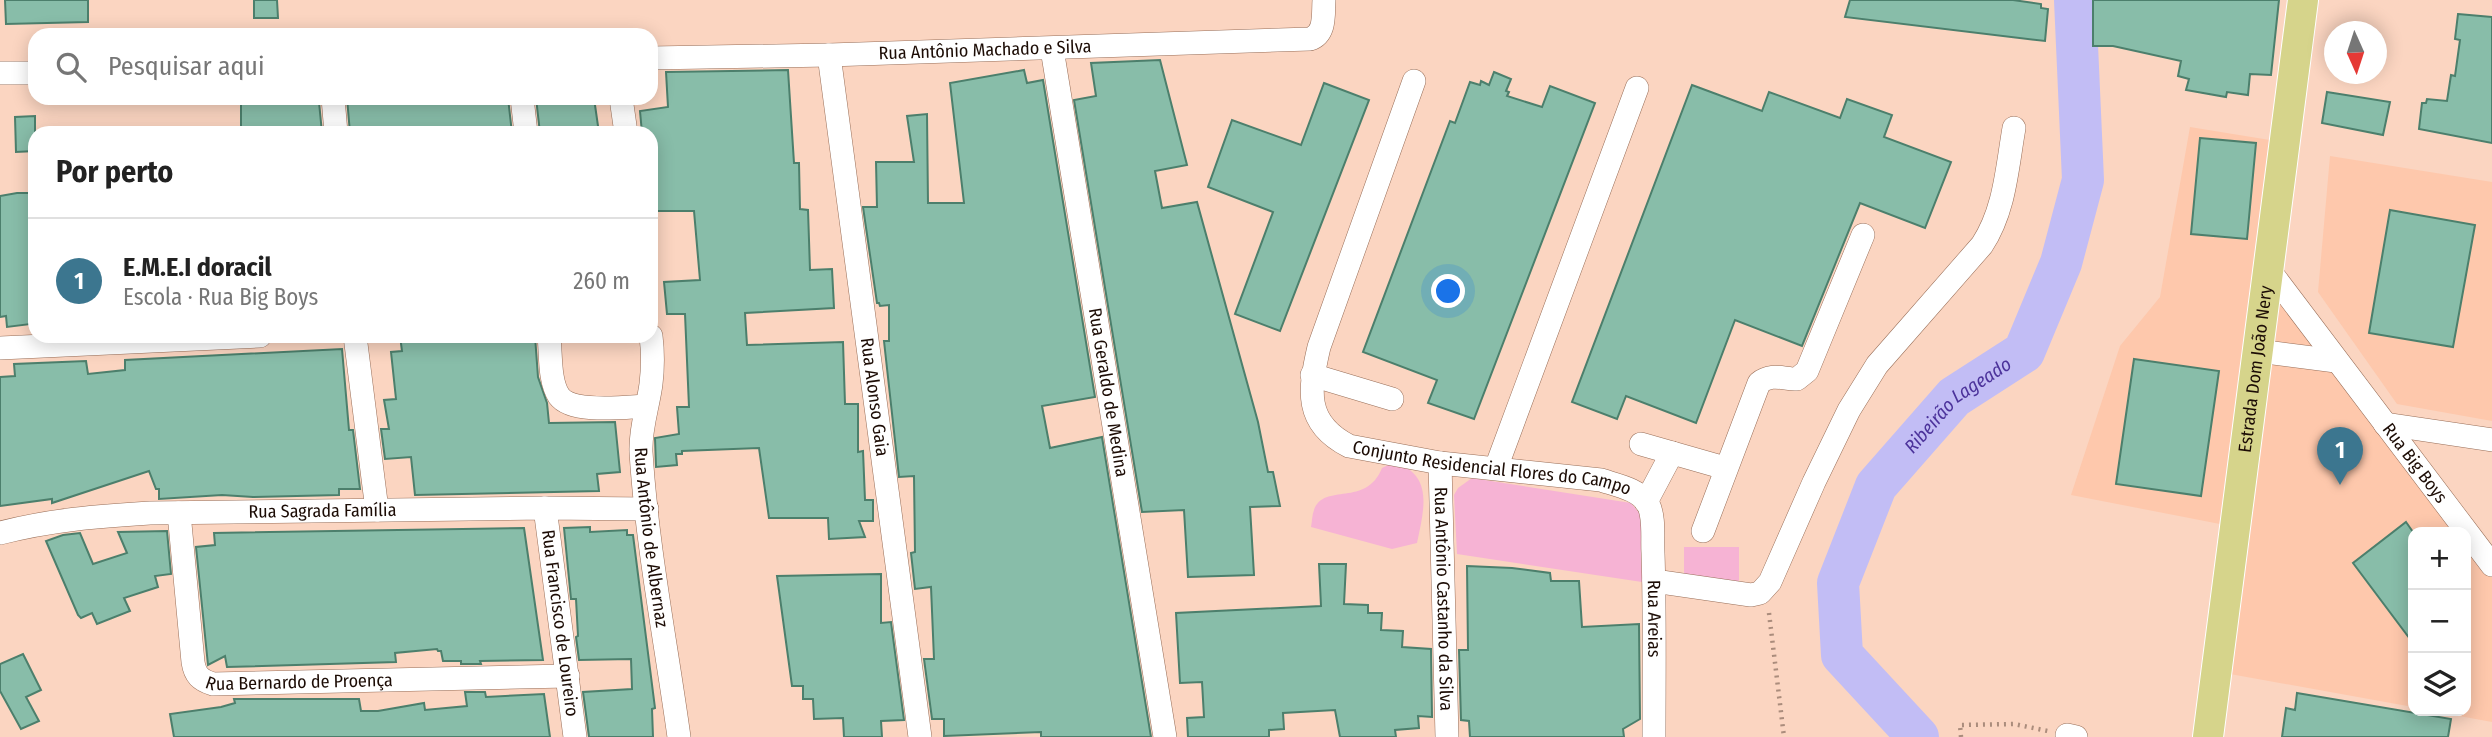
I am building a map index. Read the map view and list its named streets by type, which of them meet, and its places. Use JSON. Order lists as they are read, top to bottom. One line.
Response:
{"streets":{"main road":["Estrada Dom João Nery"],"street":["Rua Antônio Machado e Silva","Rua Geraldo de Medina","Rua Alonso Gaia","Rua Big Boys","Conjunto Residencial Flores do Campo","Rua Sagrada Família","Rua Antônio de Albernaz","Rua Antônio Castanho da Silva","Rua Areias","Rua Francisco de Loureiro","Rua Bernardo de Proença"]},"crossings":[["Rua Antônio Machado e Silva","Rua Geraldo de Medina"],["Rua Antônio Machado e Silva","Rua Alonso Gaia"],["Estrada Dom João Nery","Rua Big Boys"],["Conjunto Residencial Flores do Campo","Rua Antônio Castanho da Silva"],["Conjunto Residencial Flores do Campo","Rua Areias"],["Rua Sagrada Família","Rua Antônio de Albernaz"],["Rua Sagrada Família","Rua Francisco de Loureiro"],["Rua Sagrada Família","Rua Bernardo de Proença"],["Rua Francisco de Loureiro","Rua Bernardo de Proença"]],"water":["Ribeirão Lageado"],"north":"bottom","page":{"search":"Pesquisar aqui","heading":"Por perto","list":[{"mark":"1","name":"E.M.E.I doracil","note":"Escola · Rua Big Boys","value":"260 m"}],"pins":"1","map_buttons":["+","−"]}}
